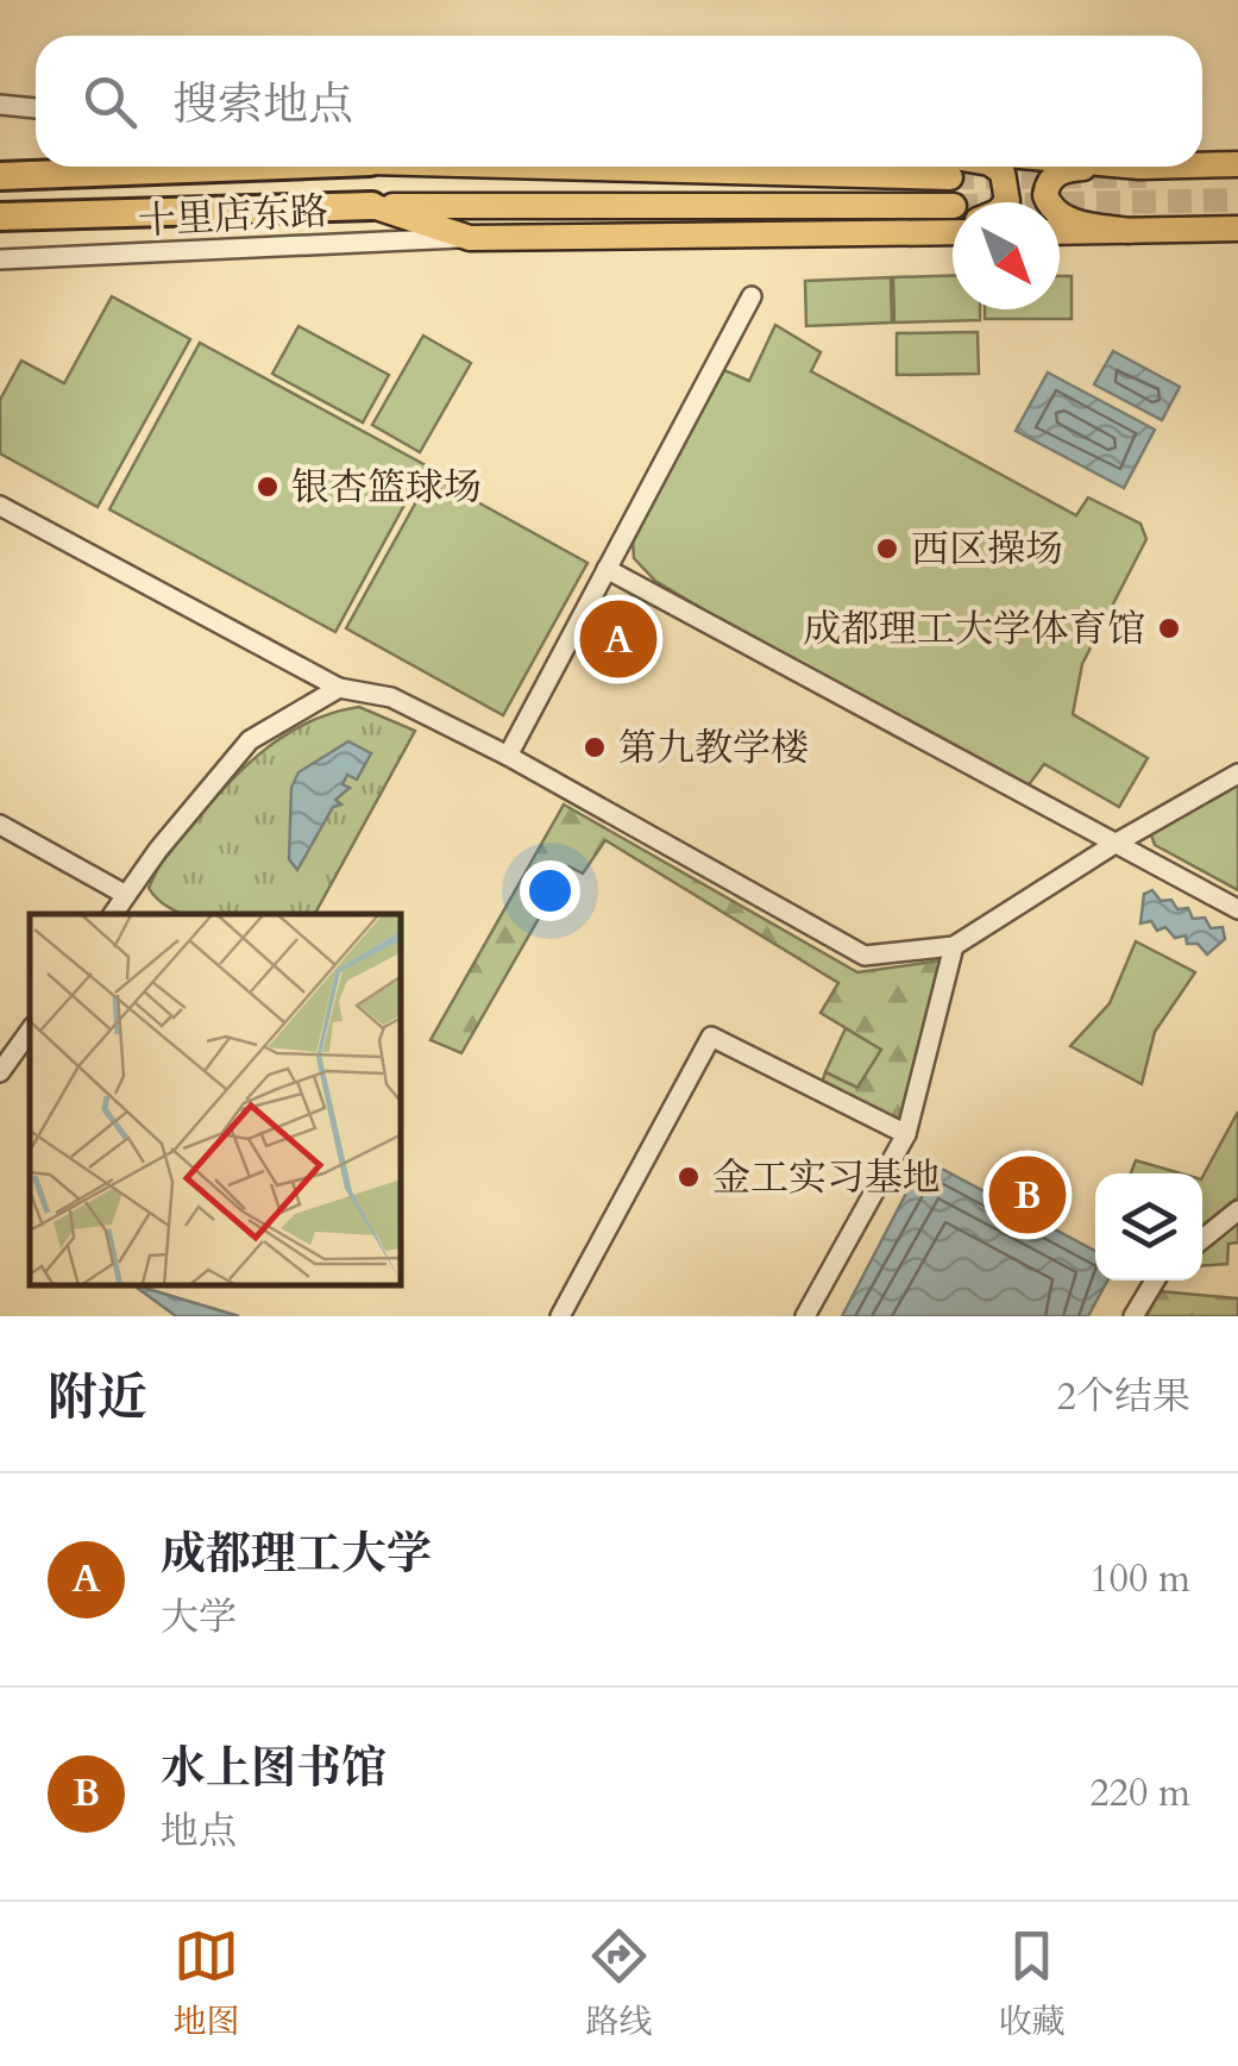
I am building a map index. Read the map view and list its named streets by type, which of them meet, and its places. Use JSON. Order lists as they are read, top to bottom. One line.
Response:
{"streets":{"street":["十里店东路"]},"places":["银杏篮球场","西区操场","成都理工大学体育馆","第九教学楼","金工实习基地"],"north":"bottom right","page":{"search":"搜索地点","pins":["A","B"],"heading":["附近","2个结果"],"list":[{"mark":"A","name":"成都理工大学","note":"大学","value":"100 m"},{"mark":"B","name":"水上图书馆","note":"地点","value":"220 m"}],"nav":["地图","路线","收藏"]}}
